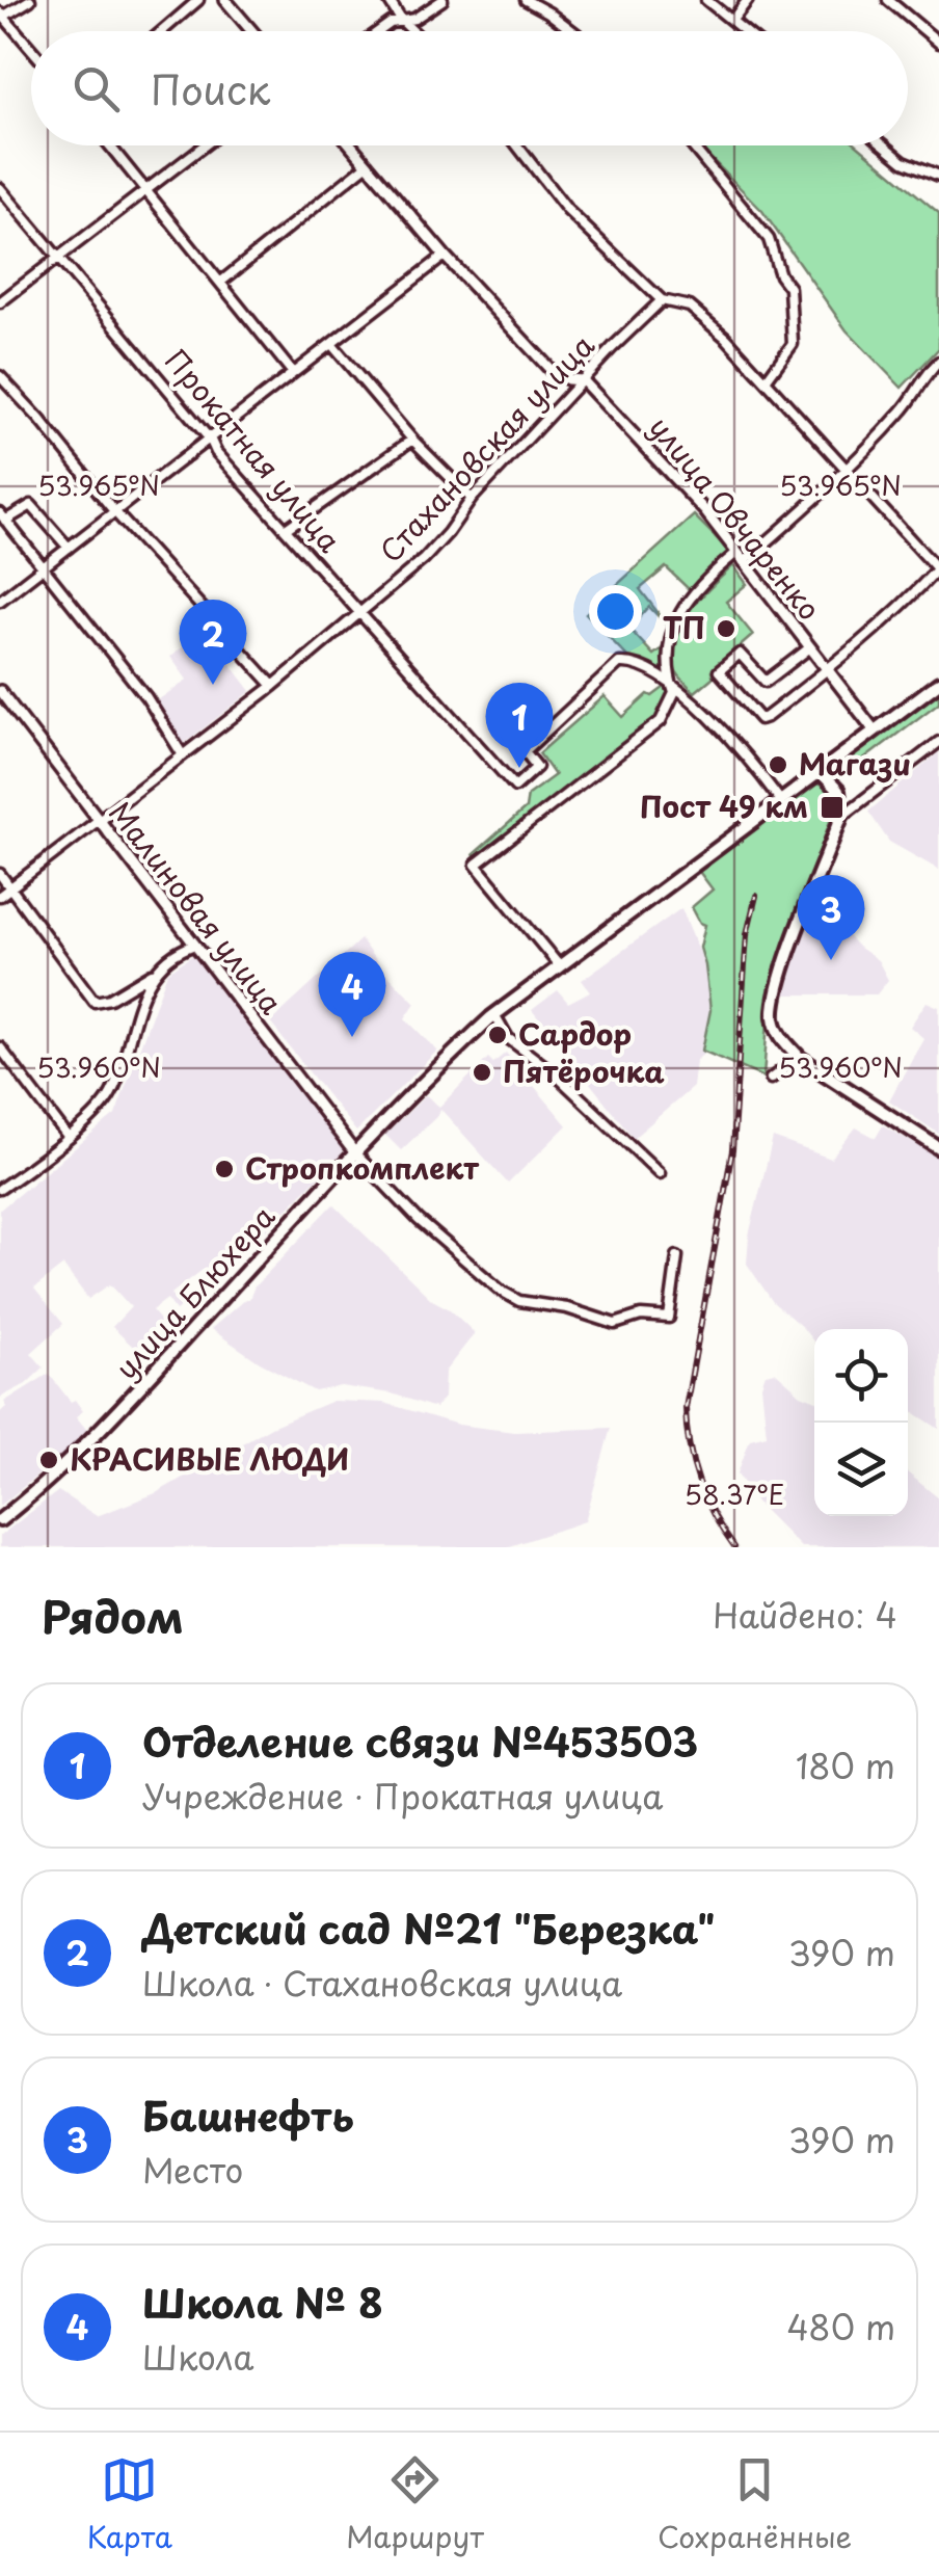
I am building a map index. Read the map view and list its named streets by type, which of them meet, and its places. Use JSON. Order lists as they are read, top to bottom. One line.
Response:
{"streets":{"main road":["улица Блюхера"],"street":["Стахановская улица","Прокатная улица","улица Овчаренко","Малиновая улица"]},"crossings":[["Стахановская улица","Прокатная улица"],["Стахановская улица","улица Овчаренко"],["Стахановская улица","Малиновая улица"],["улица Овчаренко","улица Блюхера"],["Малиновая улица","улица Блюхера"]],"places":{"other":["ТП","Магази","Сардор","Пятёрочка","Стропкомплект","КРАСИВЫЕ ЛЮДИ"],"transit":["Пост 49 км"]},"page":{"search":"Поиск","pins":["2","1","3","4"],"heading":["Рядом","Найдено: 4"],"list":[{"mark":"1","name":"Отделение связи №453503","note":"Учреждение · Прокатная улица","value":"180 m"},{"mark":"2","name":"Детский сад №21 \"Березка\"","note":"Школа · Стахановская улица","value":"390 m"},{"mark":"3","name":"Башнефть","note":"Место","value":"390 m"},{"mark":"4","name":"Школа № 8","note":"Школа","value":"480 m"}],"nav":["Карта","Маршрут","Сохранённые"]},"coordinates":["53.965°N","53.960°N","58.37°E"]}
